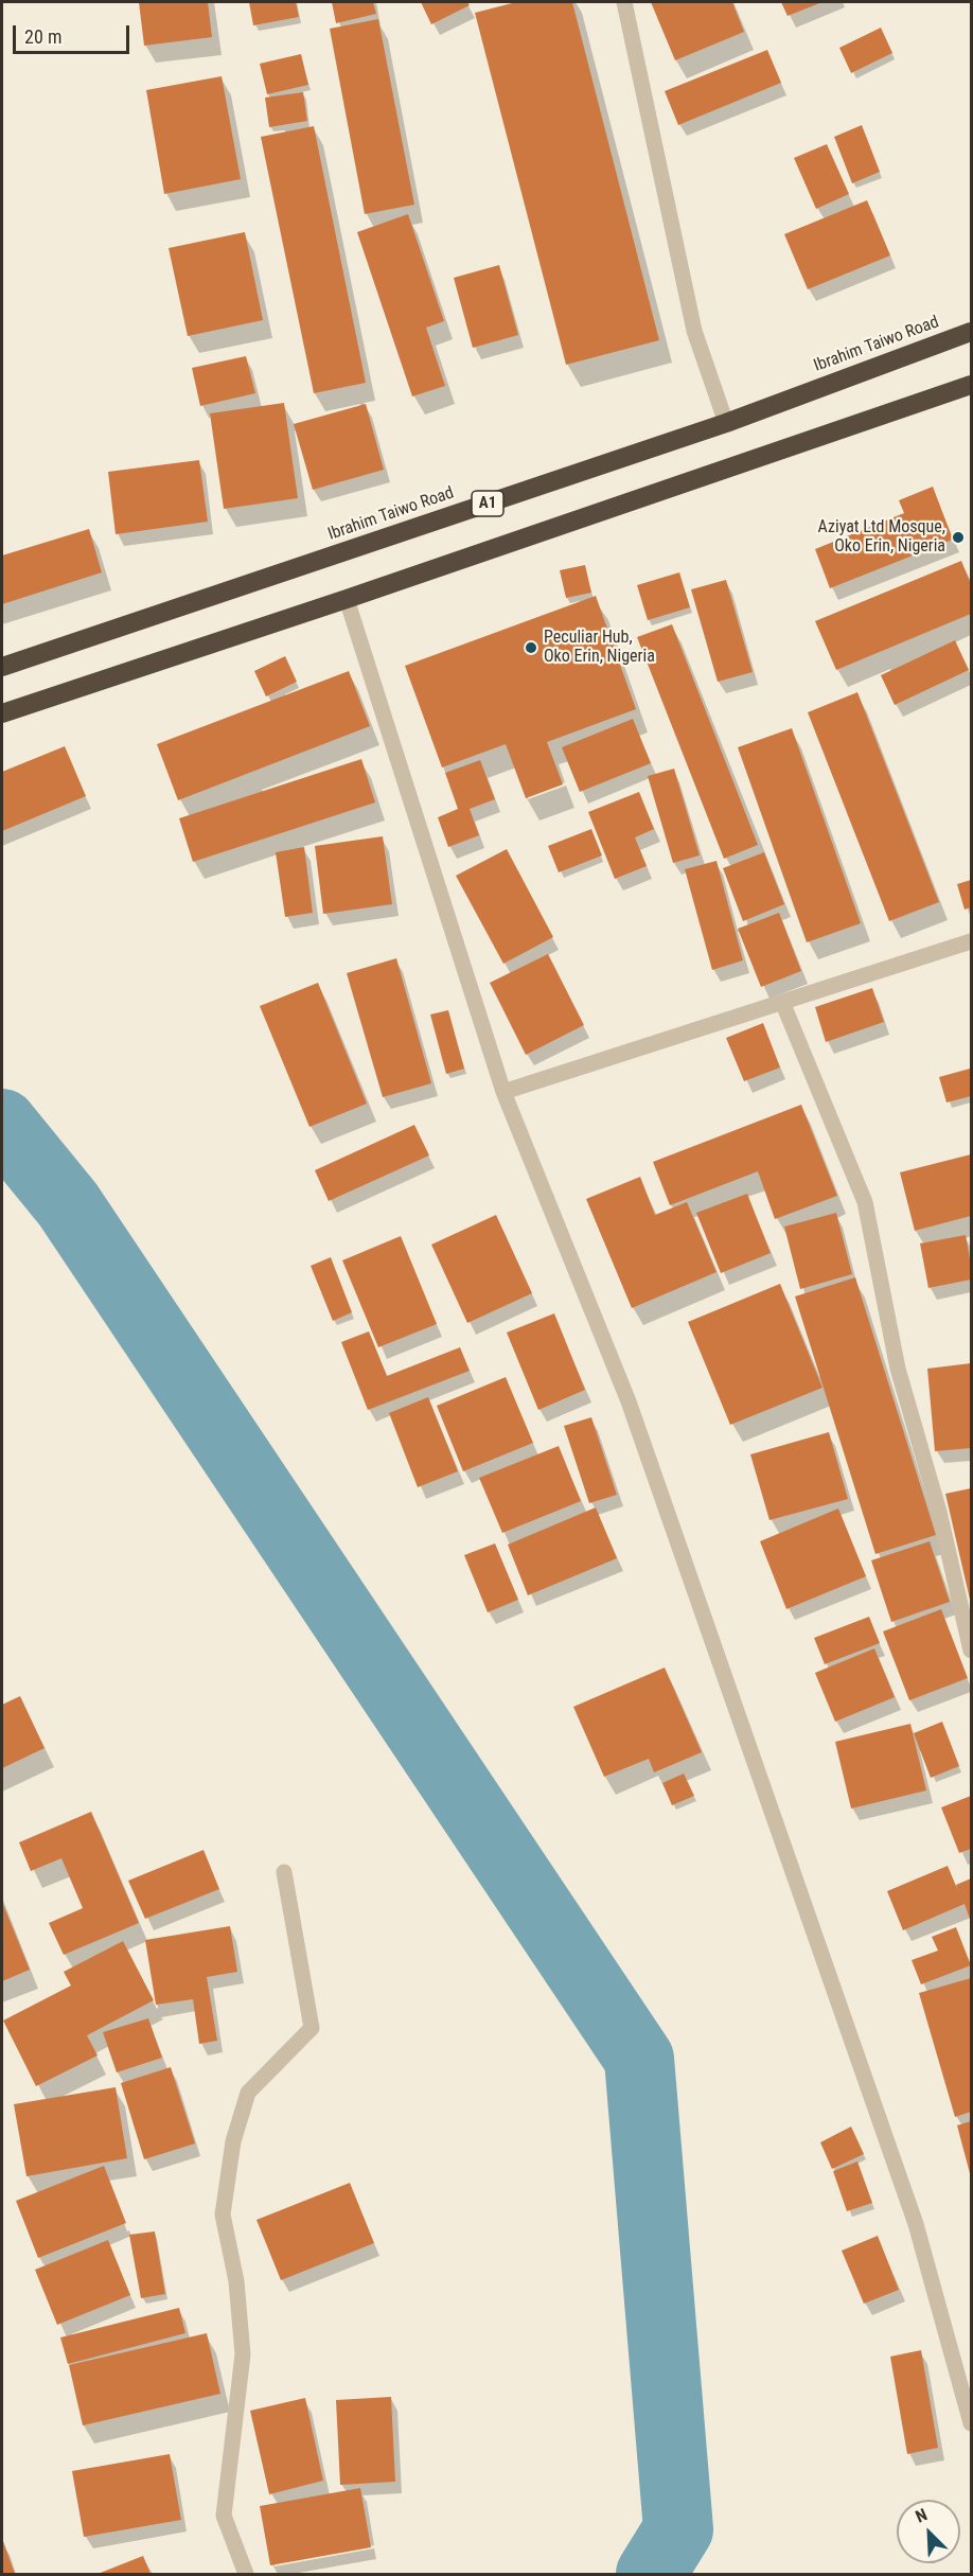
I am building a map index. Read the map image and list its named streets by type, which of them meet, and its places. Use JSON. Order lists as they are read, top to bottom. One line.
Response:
{"streets":{"highway":["Ibrahim Taiwo Road","A1"]},"places":["Aziyat Ltd Mosque, Oko Erin, Nigeria","Peculiar Hub, Oko Erin, Nigeria"],"scale_bar":"20 m","north":"top left"}
